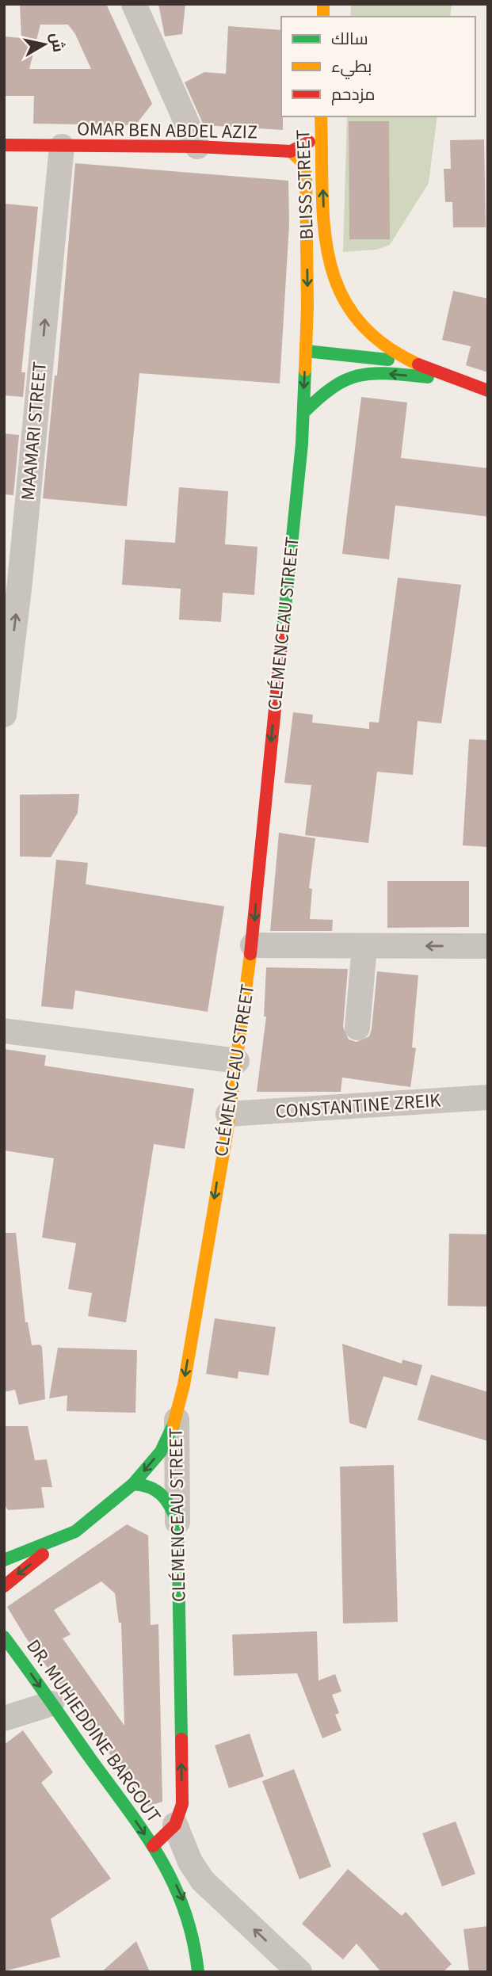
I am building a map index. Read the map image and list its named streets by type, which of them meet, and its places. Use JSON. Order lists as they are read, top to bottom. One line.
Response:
{"streets":{"street":["OMAR BEN ABDEL AZIZ","BLISS STREET","MAAMARI STREET","CLÉMENCEAU STREET","CONSTANTINE ZREIK","DR. MUHIEDDINE BARGOUT"]},"crossings":[["OMAR BEN ABDEL AZIZ","MAAMARI STREET"],["OMAR BEN ABDEL AZIZ","CLÉMENCEAU STREET"],["BLISS STREET","CLÉMENCEAU STREET"],["CLÉMENCEAU STREET","CONSTANTINE ZREIK"]],"one_way":["BLISS STREET","MAAMARI STREET","DR. MUHIEDDINE BARGOUT"],"legend":["سالك","بطيء","مزدحم"],"north":"right"}
